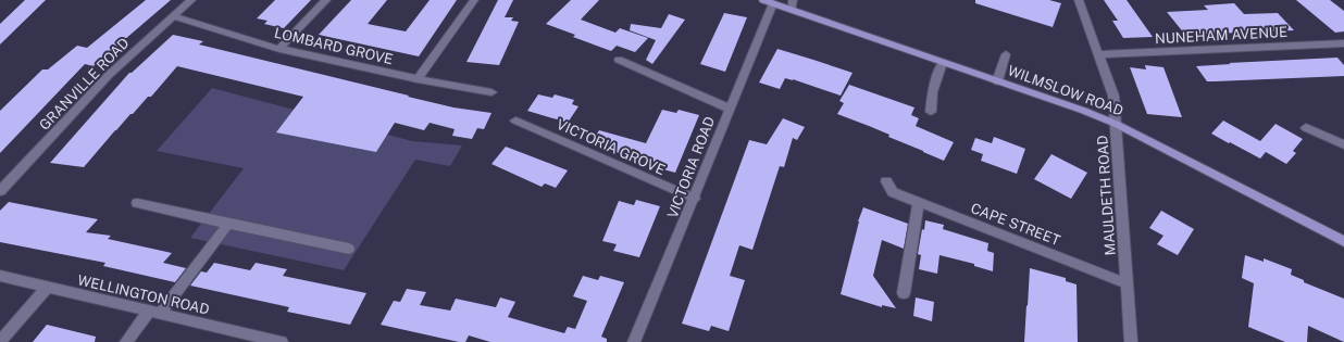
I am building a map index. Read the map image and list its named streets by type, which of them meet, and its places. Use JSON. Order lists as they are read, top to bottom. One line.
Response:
{"streets":{"main road":["WILMSLOW ROAD"],"street":["NUNEHAM AVENUE","LOMBARD GROVE","GRANVILLE ROAD","VICTORIA GROVE","VICTORIA ROAD","MAULDETH ROAD","CAPE STREET","WELLINGTON ROAD"]},"crossings":[["NUNEHAM AVENUE","MAULDETH ROAD"],["LOMBARD GROVE","GRANVILLE ROAD"],["WILMSLOW ROAD","VICTORIA ROAD"],["WILMSLOW ROAD","MAULDETH ROAD"],["VICTORIA GROVE","VICTORIA ROAD"],["MAULDETH ROAD","CAPE STREET"]]}
